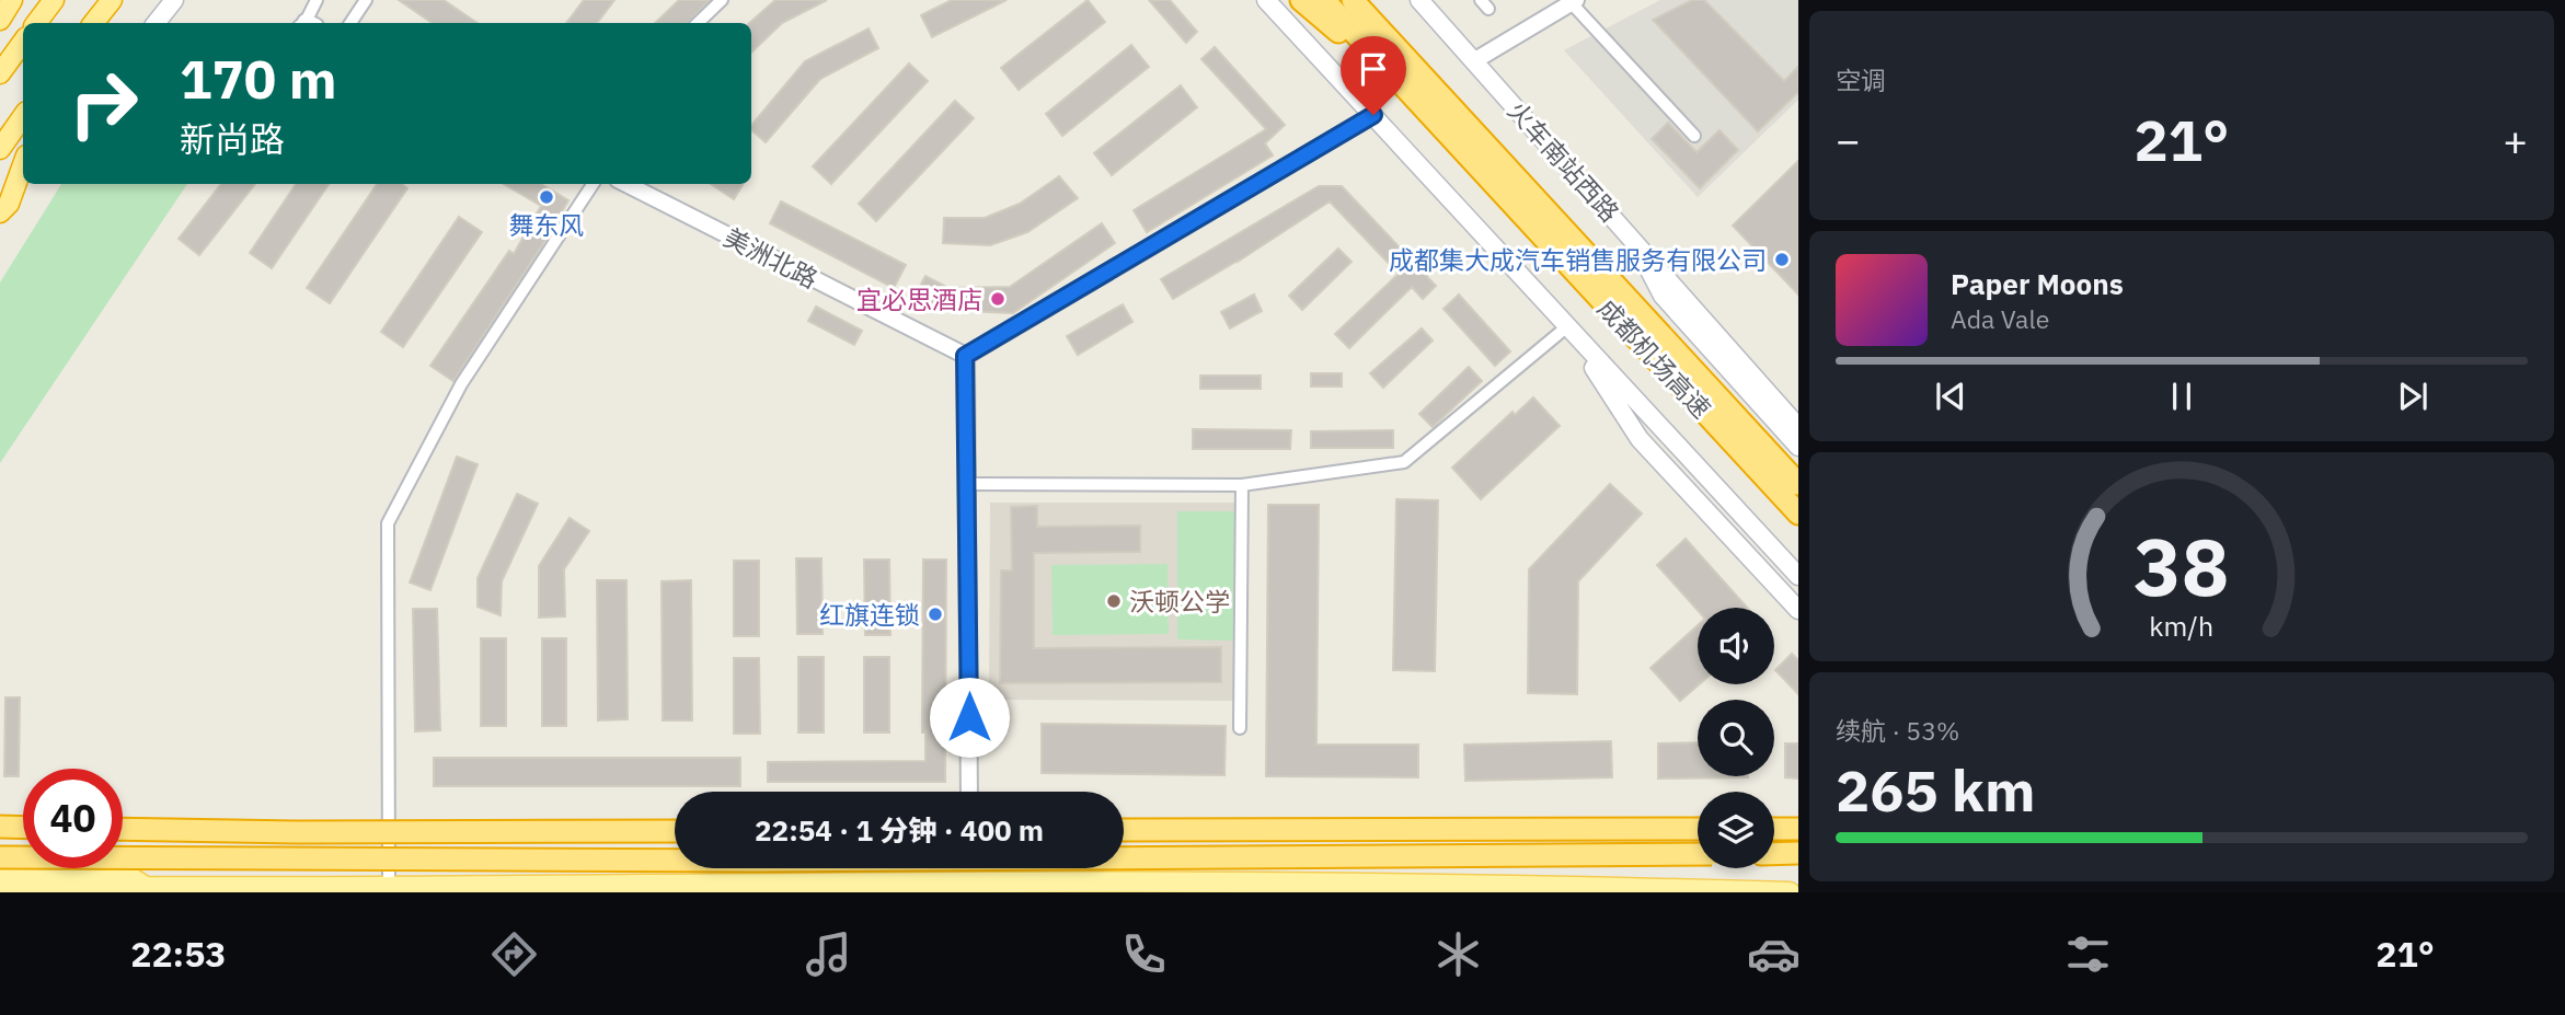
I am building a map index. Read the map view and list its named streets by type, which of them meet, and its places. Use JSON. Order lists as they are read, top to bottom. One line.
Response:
{"streets":{"highway":["成都机场高速"],"main road":["火车南站西路"],"street":["美洲北路"]},"places":["舞东风","成都集大成汽车销售服务有限公司","宜必思酒店","沃顿公学","红旗连锁"],"page":{"tile":["空调",["续航 · 53%","265 km"]],"turn":["170 m","新尚路"],"heat":["−","21°","+"],"song":["Paper Moons","Ada Vale"],"limit":"40","trip":"22:54 · 1 分钟 · 400 m","tabs":["22:53","21°"],"gauge":["38","km/h"]}}
